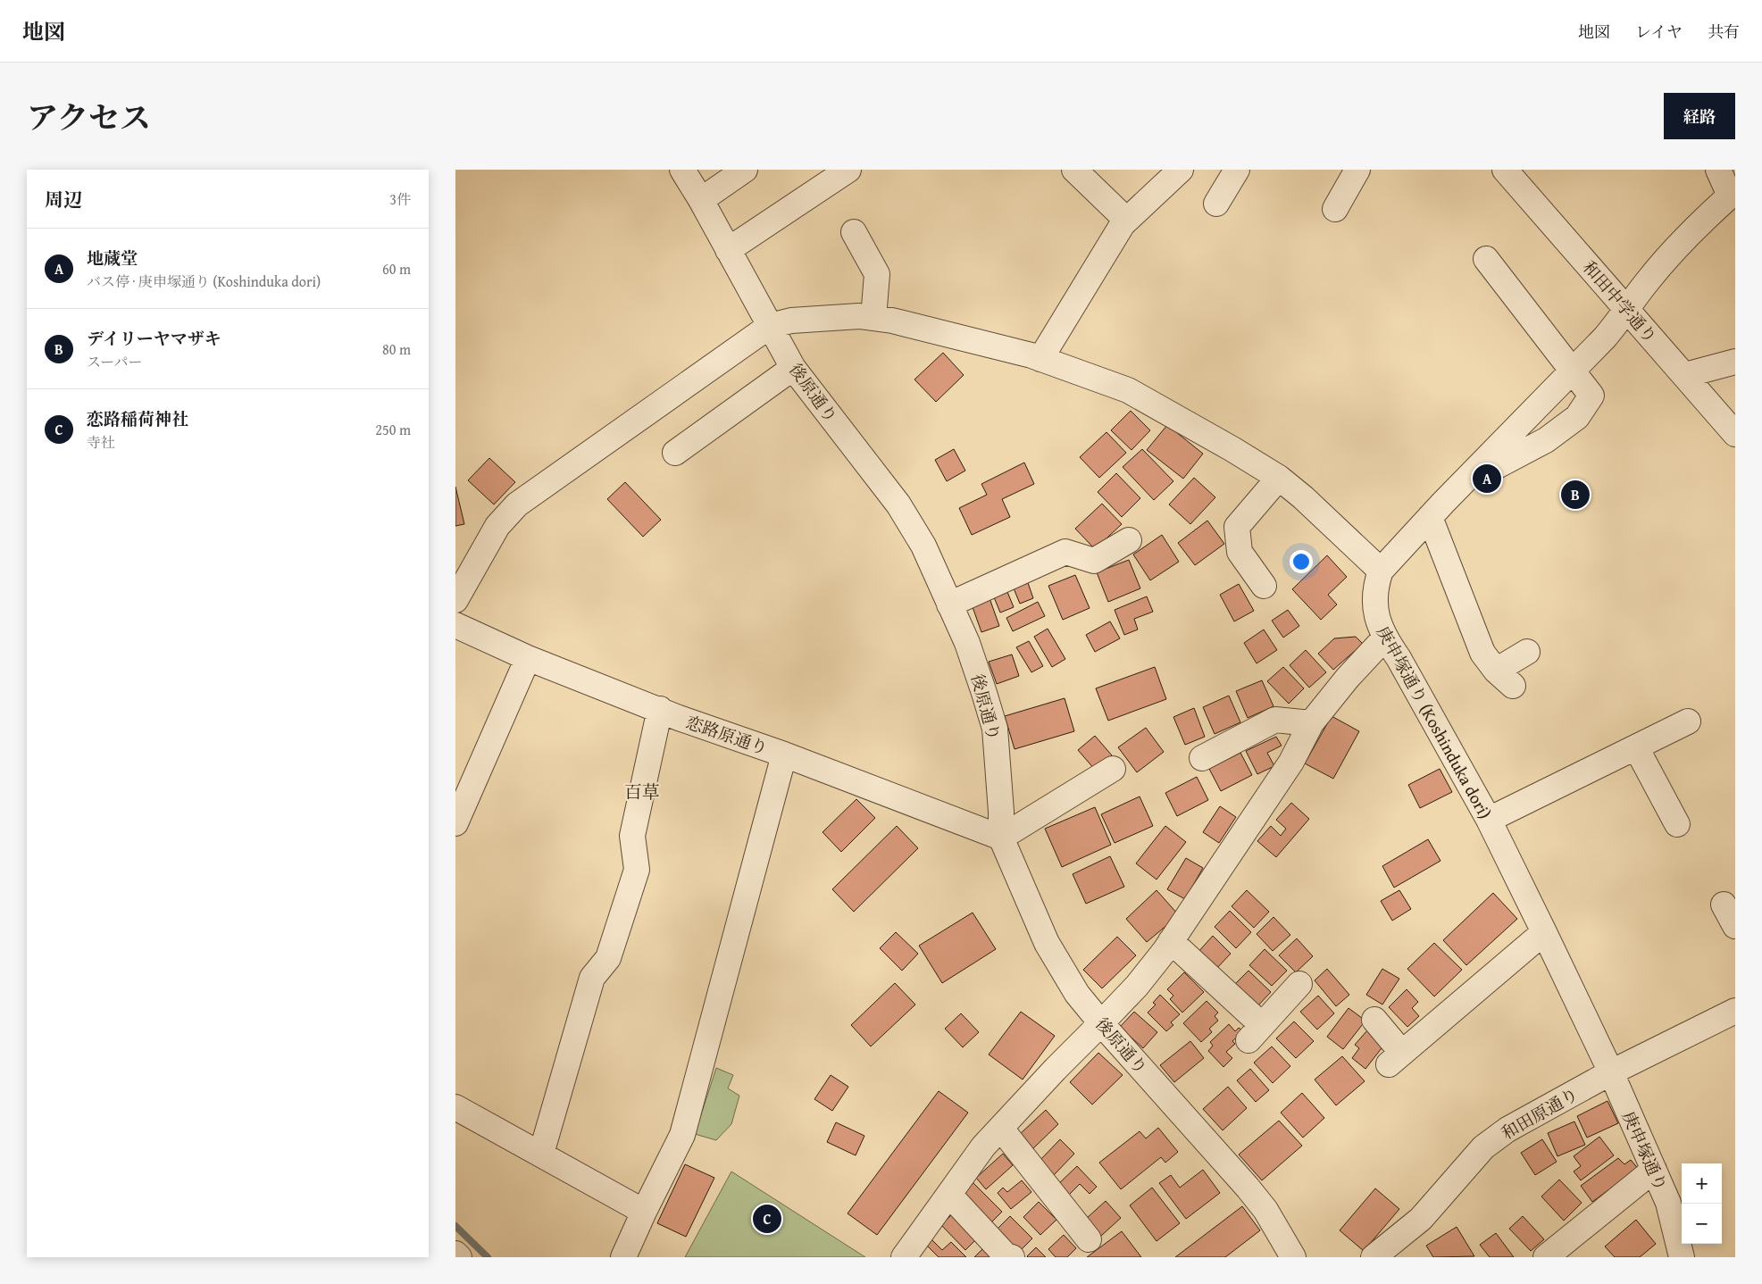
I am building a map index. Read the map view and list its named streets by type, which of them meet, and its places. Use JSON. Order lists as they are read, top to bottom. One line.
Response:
{"streets":{"street":["和田中学通り","後原通り","庚申塚通り (Koshinduka dori)","恋路原通り","和田原通り","庚申塚通り"]},"crossings":[["和田中学通り","庚申塚通り (Koshinduka dori)"],["後原通り","恋路原通り"],["庚申塚通り (Koshinduka dori)","和田原通り"],["庚申塚通り (Koshinduka dori)","庚申塚通り"],["和田原通り","庚申塚通り"]],"districts":["百草"],"page":{"header":"地図","nav":["地図","レイヤ","共有"],"title":"アクセス","buttons":"経路","heading":["周辺","3件"],"list":[{"mark":"A","name":"地蔵堂","note":"バス停 · 庚申塚通り (Koshinduka dori)","value":"60 m"},{"mark":"B","name":"デイリーヤマザキ","note":"スーパー","value":"80 m"},{"mark":"C","name":"恋路稲荷神社","note":"寺社","value":"250 m"}],"pins":["A","B","C"],"map_buttons":["+","−"]}}
